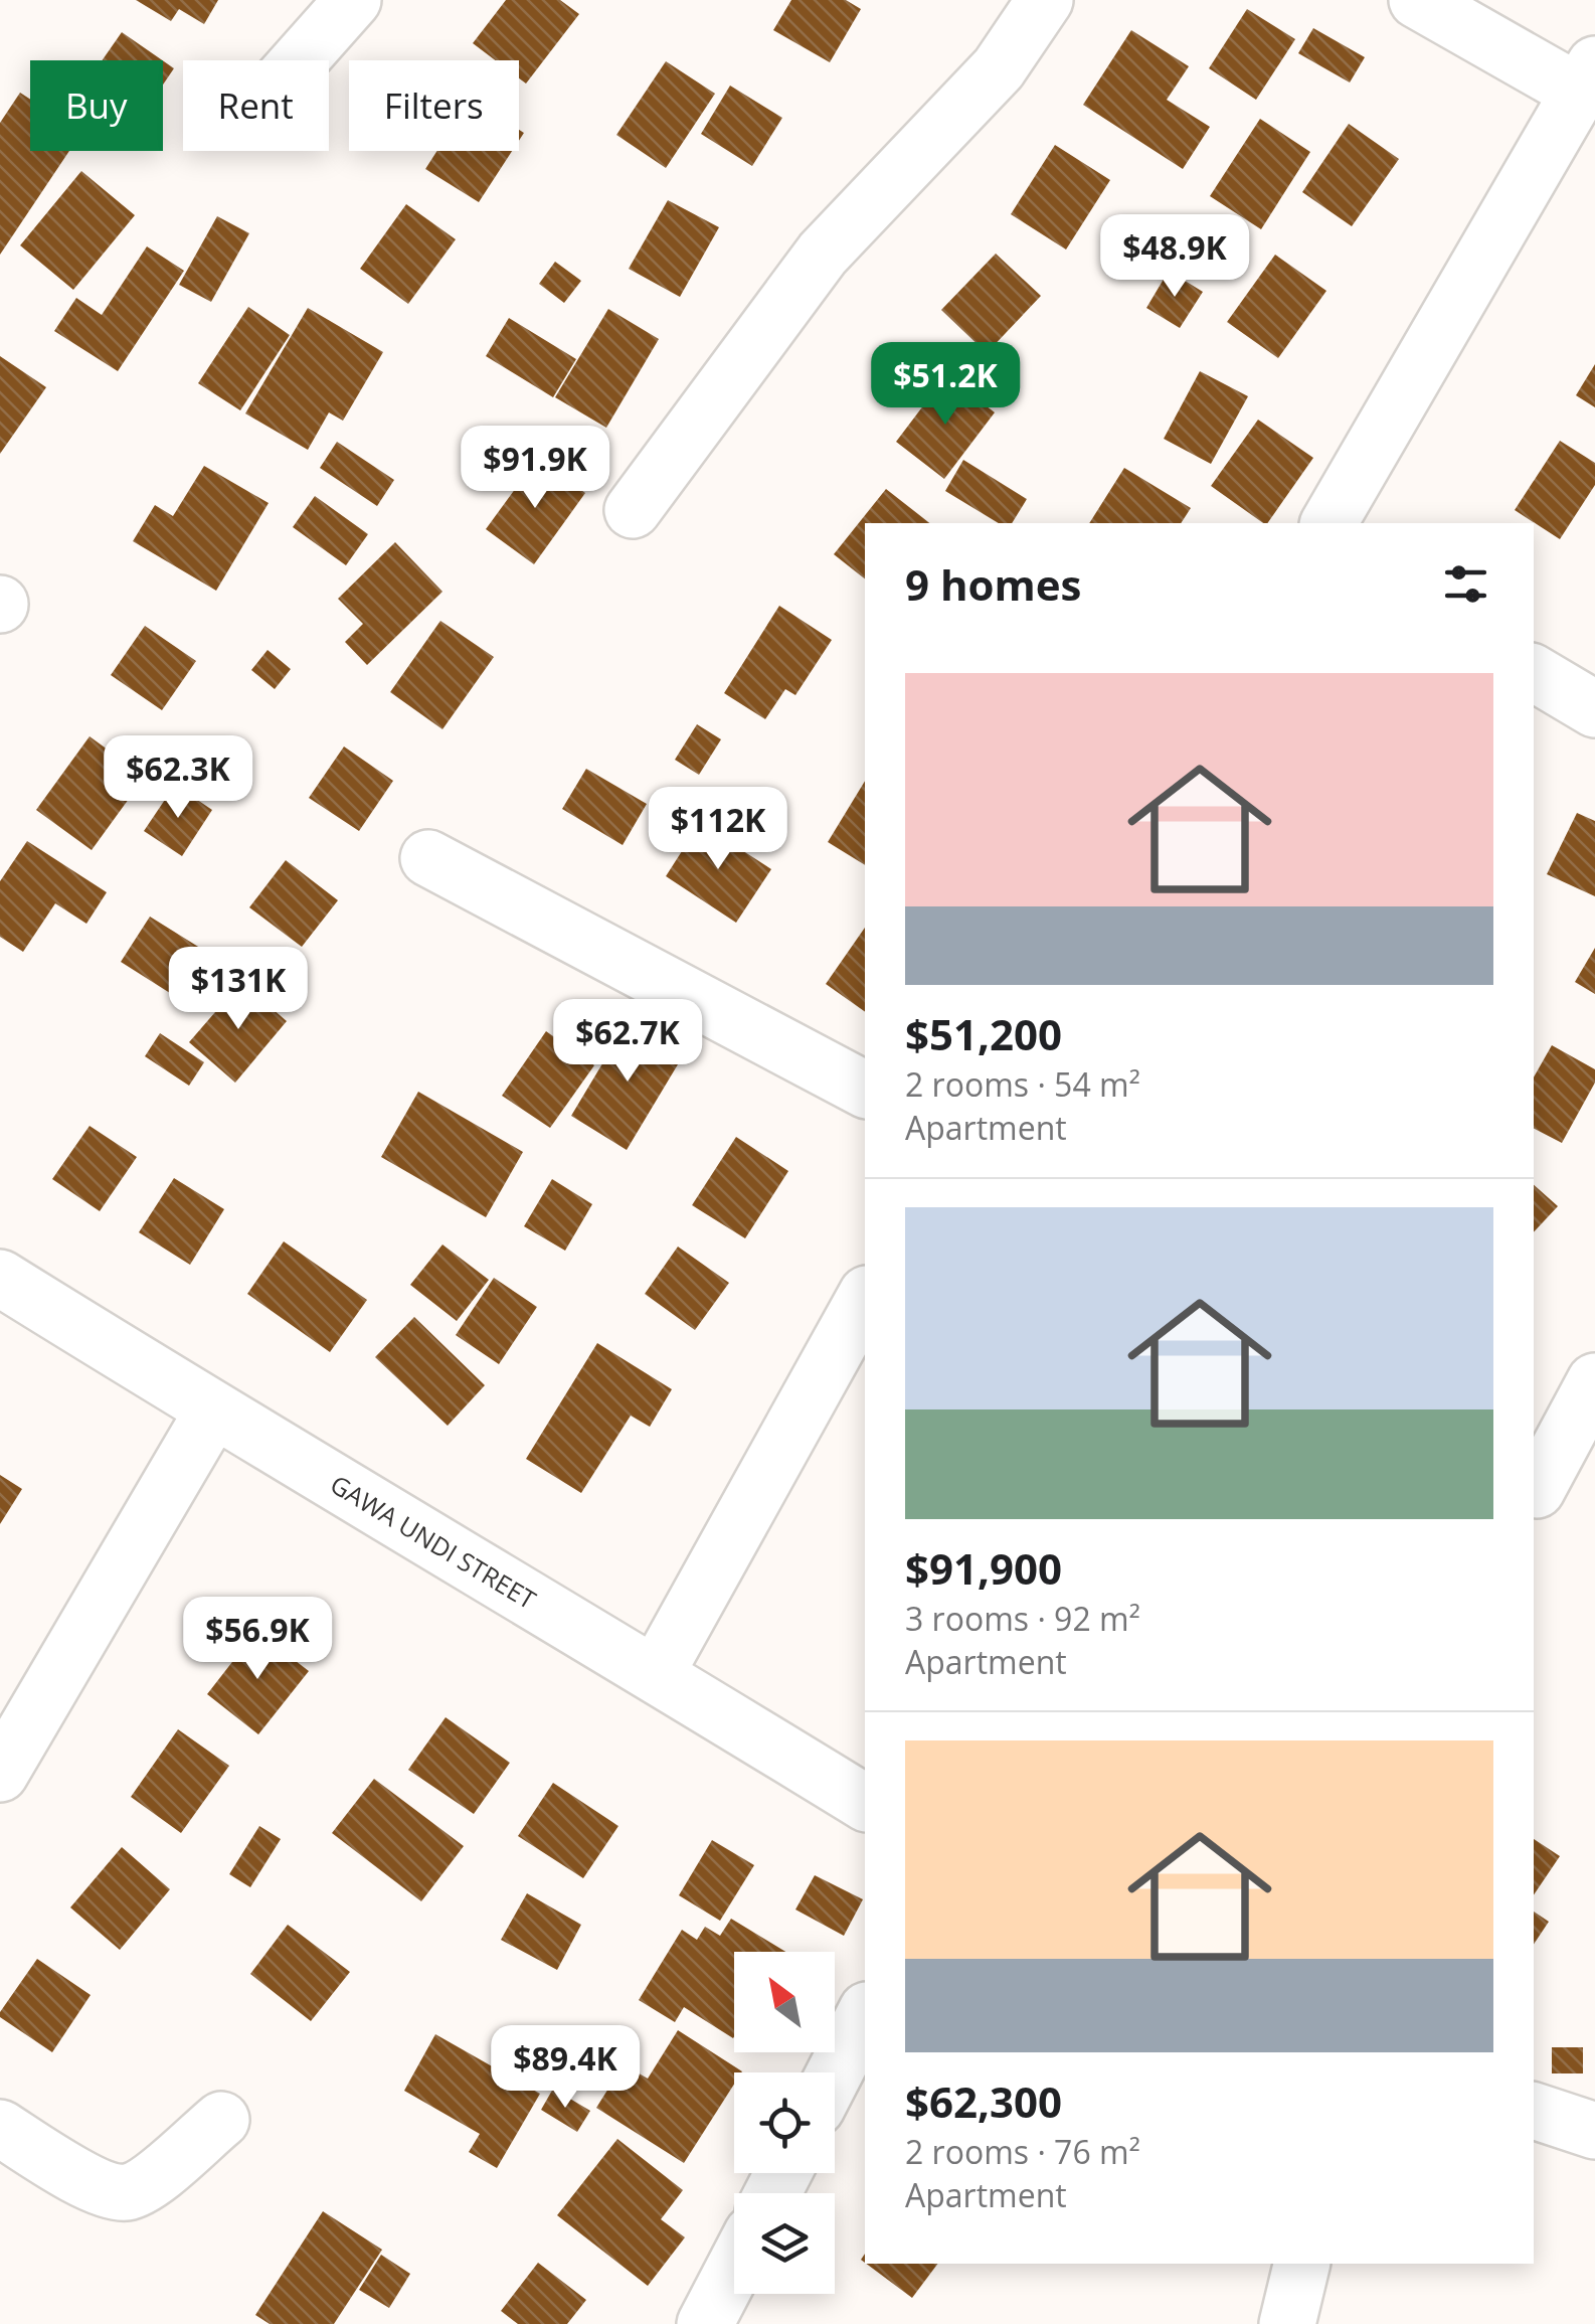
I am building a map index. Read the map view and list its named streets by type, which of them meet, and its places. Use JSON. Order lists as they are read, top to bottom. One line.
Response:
{"streets":{"street":["GAWA UNDI STREET"]},"north":"top left","page":{"chip":["Buy","Rent","Filters"],"price":["$48.9K","$51.2K","$91.9K","$62.3K","$112K","$131K","$62.7K","$56.9K","$89.4K"],"heading":"9 homes","list":[{"name":"$51,200","note":"2 rooms · 54 m² · Apartment"},{"name":"$91,900","note":"3 rooms · 92 m² · Apartment"},{"name":"$62,300","note":"2 rooms · 76 m² · Apartment"}]}}
